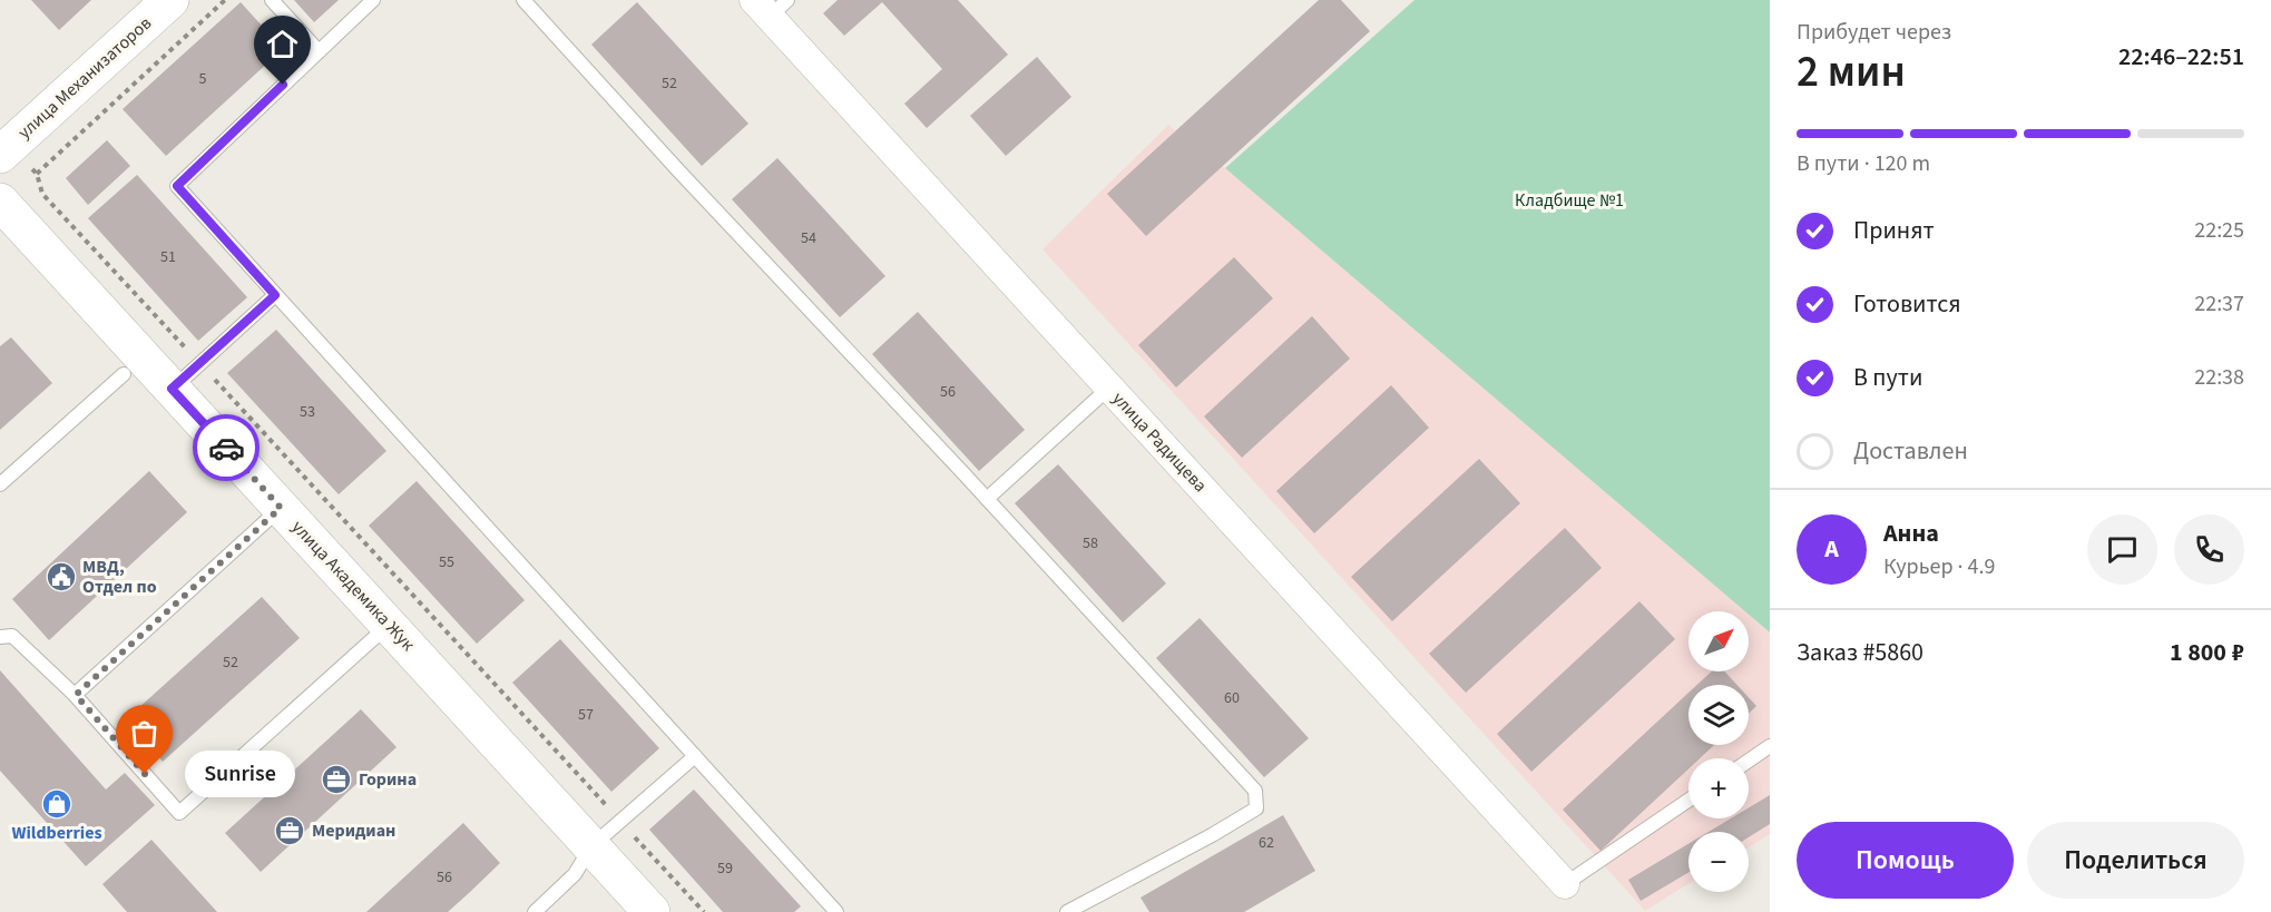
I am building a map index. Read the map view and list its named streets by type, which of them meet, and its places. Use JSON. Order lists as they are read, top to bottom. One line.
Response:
{"streets":{"street":["улица Механизаторов","улица Радищева","улица Академика Жук"]},"parks":["Кладбище №1"],"places":{"public building":["МВД, Отдел по"],"other":["Sunrise"],"office":["Горина","Меридиан"],"shop":["Wildberries"]},"house_numbers":["5","52","54","51","56","53","58","55","52","60","57","62","59","56"],"north":"top right","page":{"heading":["2 мин","Прибудет через","22:46–22:51"],"panel":["Анна","Курьер · 4.9","Заказ #5860","1 800 ₽"],"bar":"В пути · 120 m","list":[["Принят","22:25"],["Готовится","22:37"],["В пути","22:38"],"Доставлен"],"round":"А","map_buttons":["+","−"],"bubble":"Sunrise","buttons":["Помощь","Поделиться"]}}
